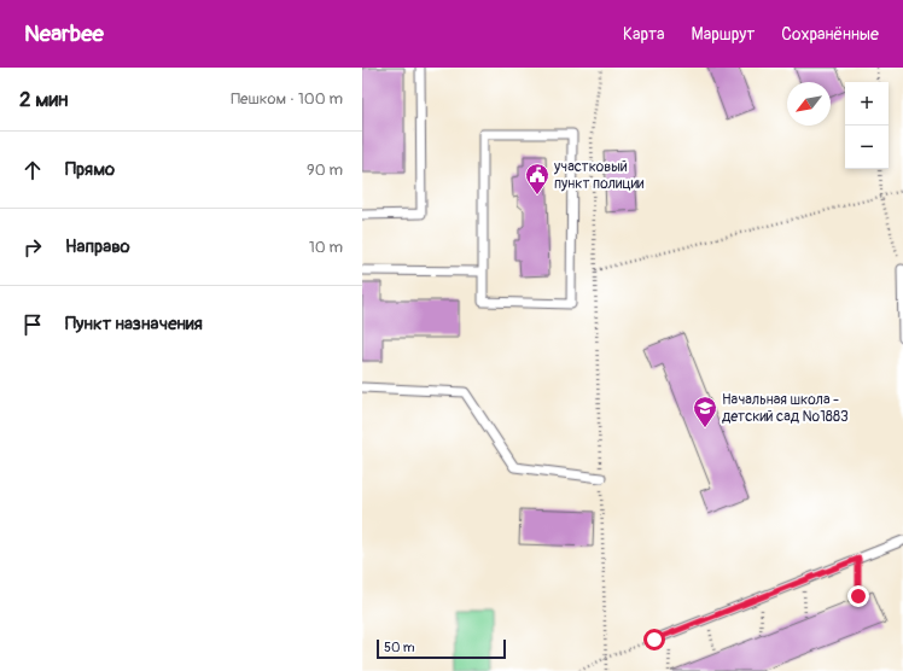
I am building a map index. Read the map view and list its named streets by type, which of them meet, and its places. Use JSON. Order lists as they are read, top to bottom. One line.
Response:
{"places":{"public building":["участковый пункт полиции"],"school or university":["Начальная школа - детский сад №1883"]},"scale_bar":"50 m","north":"bottom left","page":{"header":"Nearbee","nav":["Карта","Маршрут","Сохранённые"],"heading":["2 мин","Пешком · 100 m"],"map_buttons":["+","−"],"list":[["Прямо","90 m"],["Направо","10 m"],"Пункт назначения"],"scale":"50 m"}}
